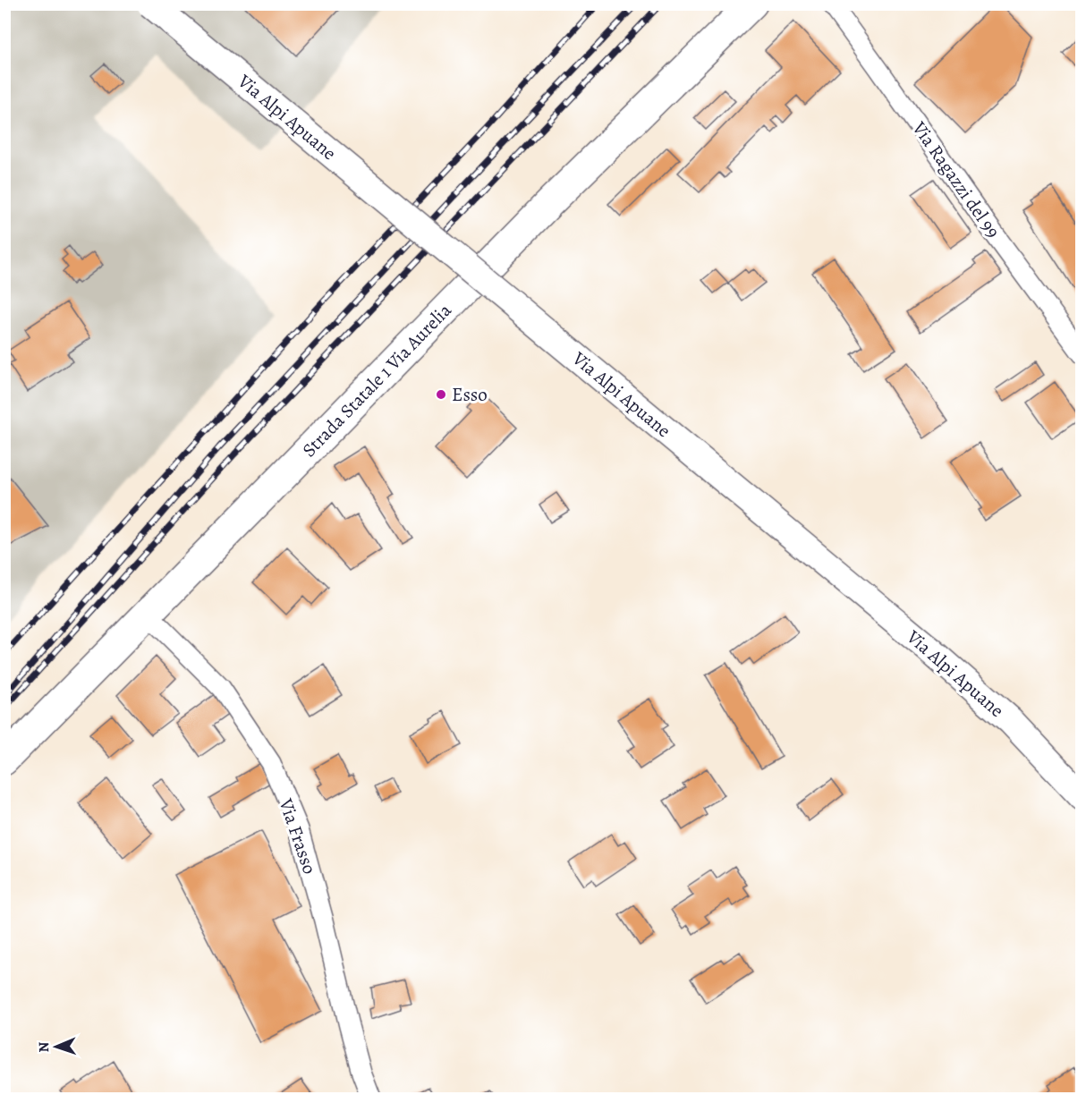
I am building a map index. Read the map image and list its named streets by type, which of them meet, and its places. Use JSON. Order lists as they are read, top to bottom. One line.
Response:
{"streets":{"main road":["Via Alpi Apuane","Strada Statale 1 Via Aurelia"],"street":["Via Ragazzi del 99","Via Frasso"]},"crossings":[["Strada Statale 1 Via Aurelia","Via Frasso"]],"places":["Esso"],"north":"left"}
